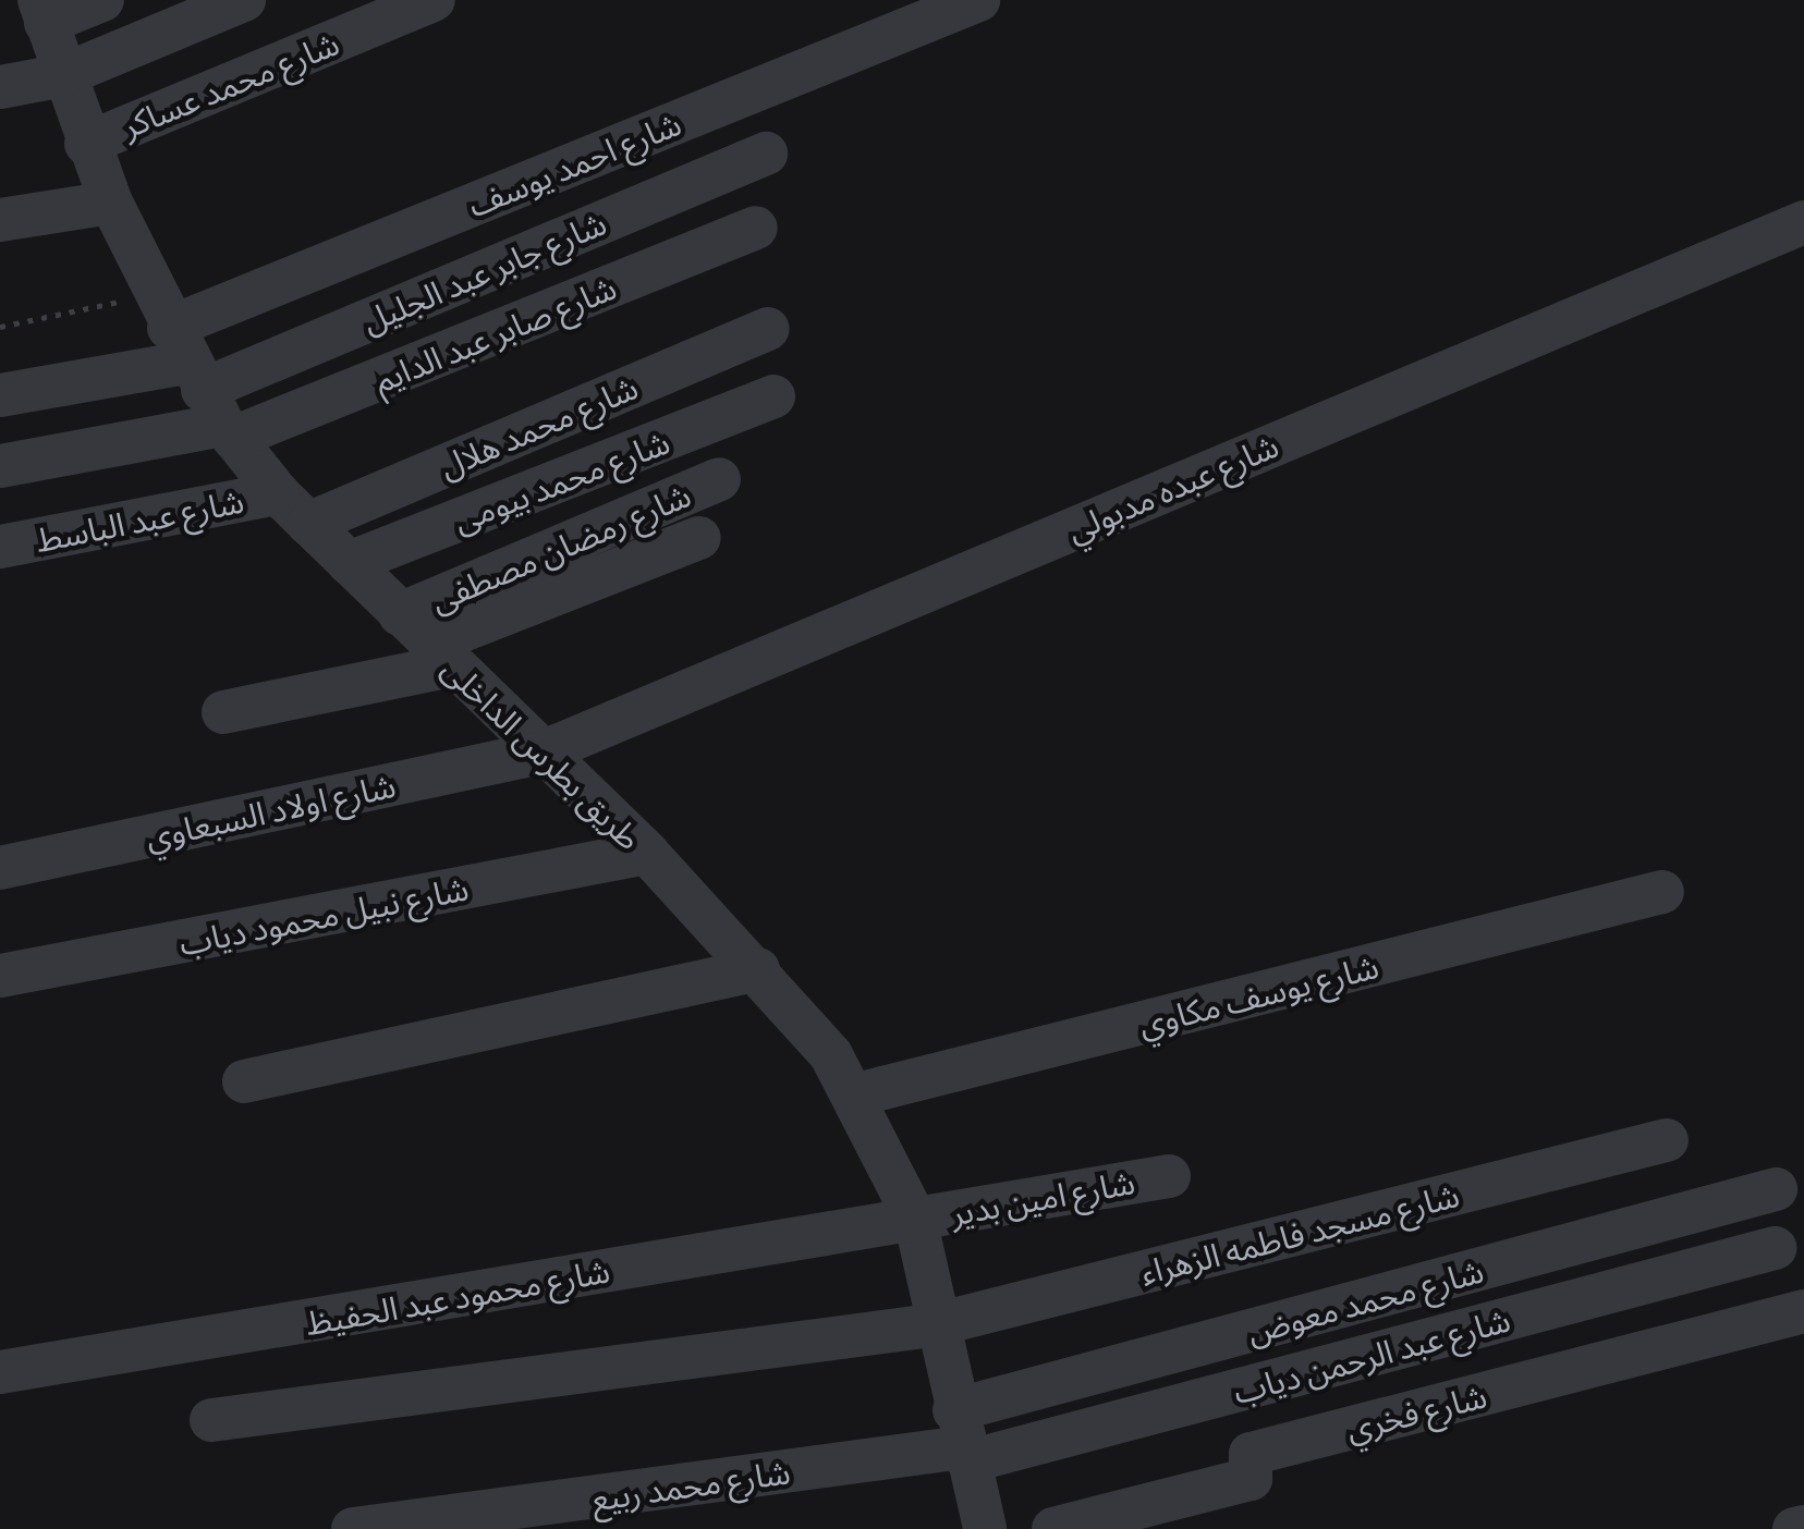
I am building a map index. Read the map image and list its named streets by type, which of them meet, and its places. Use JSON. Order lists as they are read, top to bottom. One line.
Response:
{"streets":{"street":["شارع محمد عساكر","شارع احمد يوسف","شارع جابر عبد الجليل","شارع صابر عبد الدايم","شارع محمد هلال","شارع محمد بيومى","شارع عبده مدبولي","شارع عبد الباسط","شارع رمضان مصطفى","طريق بطرس الداخلى","شارع اولاد السبعاوي","شارع نبيل محمود دياب","شارع يوسف مكاوي","شارع امين بدير","شارع مسجد فاطمه الزهراء","شارع محمود عبد الحفيظ","شارع محمد معوض","شارع عبد الرحمن دياب","شارع فخري","شارع محمد ربيع"]},"crossings":[["شارع محمد عساكر","طريق بطرس الداخلى"],["شارع احمد يوسف","شارع جابر عبد الجليل"],["شارع احمد يوسف","شارع صابر عبد الدايم"],["شارع احمد يوسف","طريق بطرس الداخلى"],["شارع جابر عبد الجليل","شارع صابر عبد الدايم"],["شارع جابر عبد الجليل","طريق بطرس الداخلى"],["شارع صابر عبد الدايم","طريق بطرس الداخلى"],["شارع محمد هلال","شارع عبد الباسط"],["شارع محمد هلال","طريق بطرس الداخلى"],["شارع محمد بيومى","طريق بطرس الداخلى"],["شارع عبده مدبولي","طريق بطرس الداخلى"],["شارع عبده مدبولي","شارع اولاد السبعاوي"],["شارع عبد الباسط","طريق بطرس الداخلى"],["شارع رمضان مصطفى","طريق بطرس الداخلى"],["طريق بطرس الداخلى","شارع اولاد السبعاوي"],["طريق بطرس الداخلى","شارع نبيل محمود دياب"],["طريق بطرس الداخلى","شارع يوسف مكاوي"],["طريق بطرس الداخلى","شارع امين بدير"],["طريق بطرس الداخلى","شارع مسجد فاطمه الزهراء"],["طريق بطرس الداخلى","شارع محمود عبد الحفيظ"],["طريق بطرس الداخلى","شارع محمد معوض"],["طريق بطرس الداخلى","شارع عبد الرحمن دياب"],["طريق بطرس الداخلى","شارع محمد ربيع"],["شارع امين بدير","شارع محمود عبد الحفيظ"],["شارع محمد معوض","شارع عبد الرحمن دياب"],["شارع محمد معوض","شارع محمد ربيع"],["شارع عبد الرحمن دياب","شارع محمد ربيع"]]}
